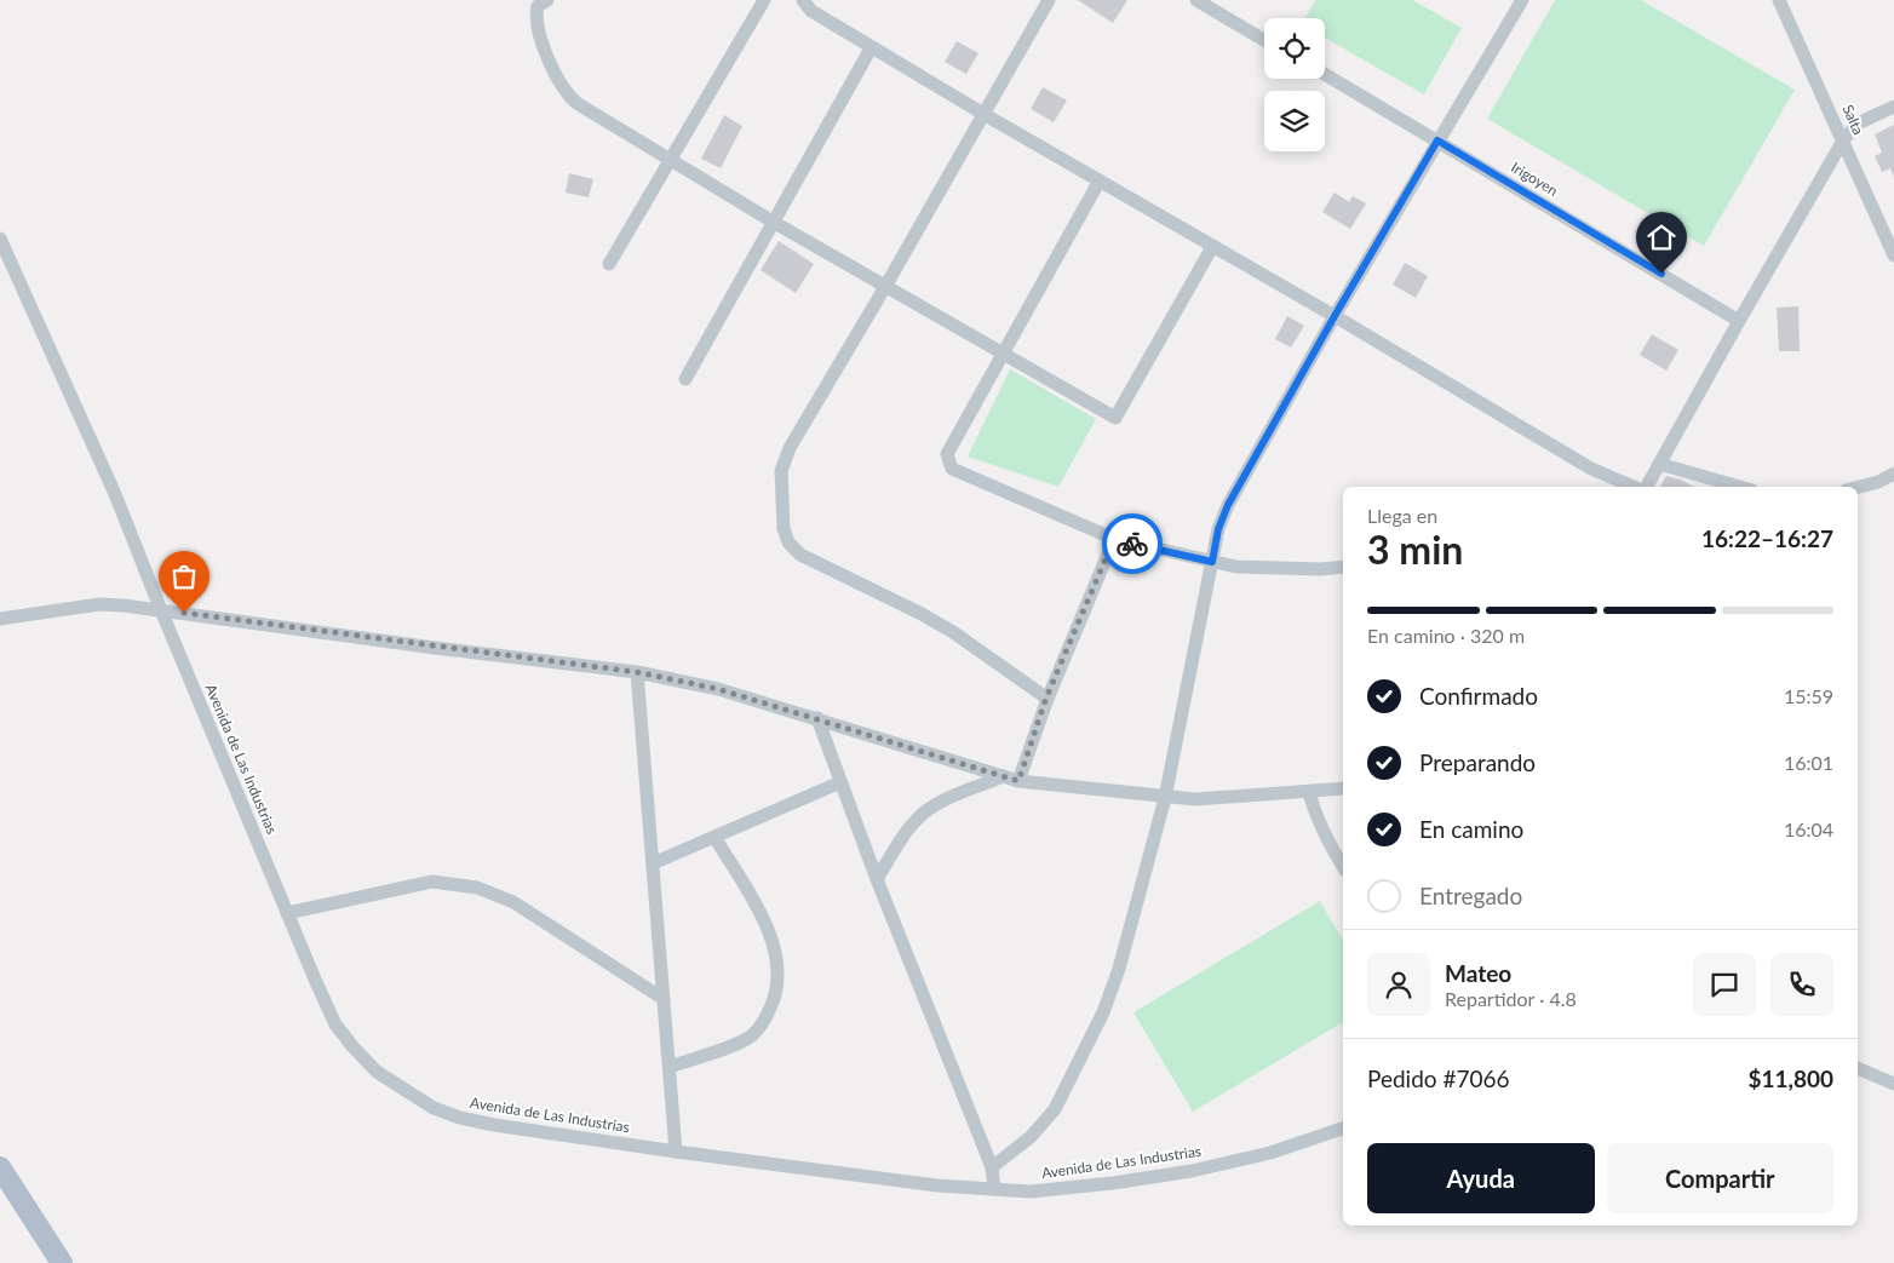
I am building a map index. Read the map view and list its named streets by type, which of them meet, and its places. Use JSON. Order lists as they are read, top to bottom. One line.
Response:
{"streets":{"street":["Salta","Irigoyen","Avenida de Las Industrias"]},"page":{"heading":["3 min","Llega en","16:22–16:27"],"panel":["Mateo","Repartidor · 4.8","Pedido #7066","$11,800"],"bar":"En camino · 320 m","list":[["Confirmado","15:59"],["Preparando","16:01"],["En camino","16:04"],"Entregado"],"buttons":["Ayuda","Compartir"]}}
